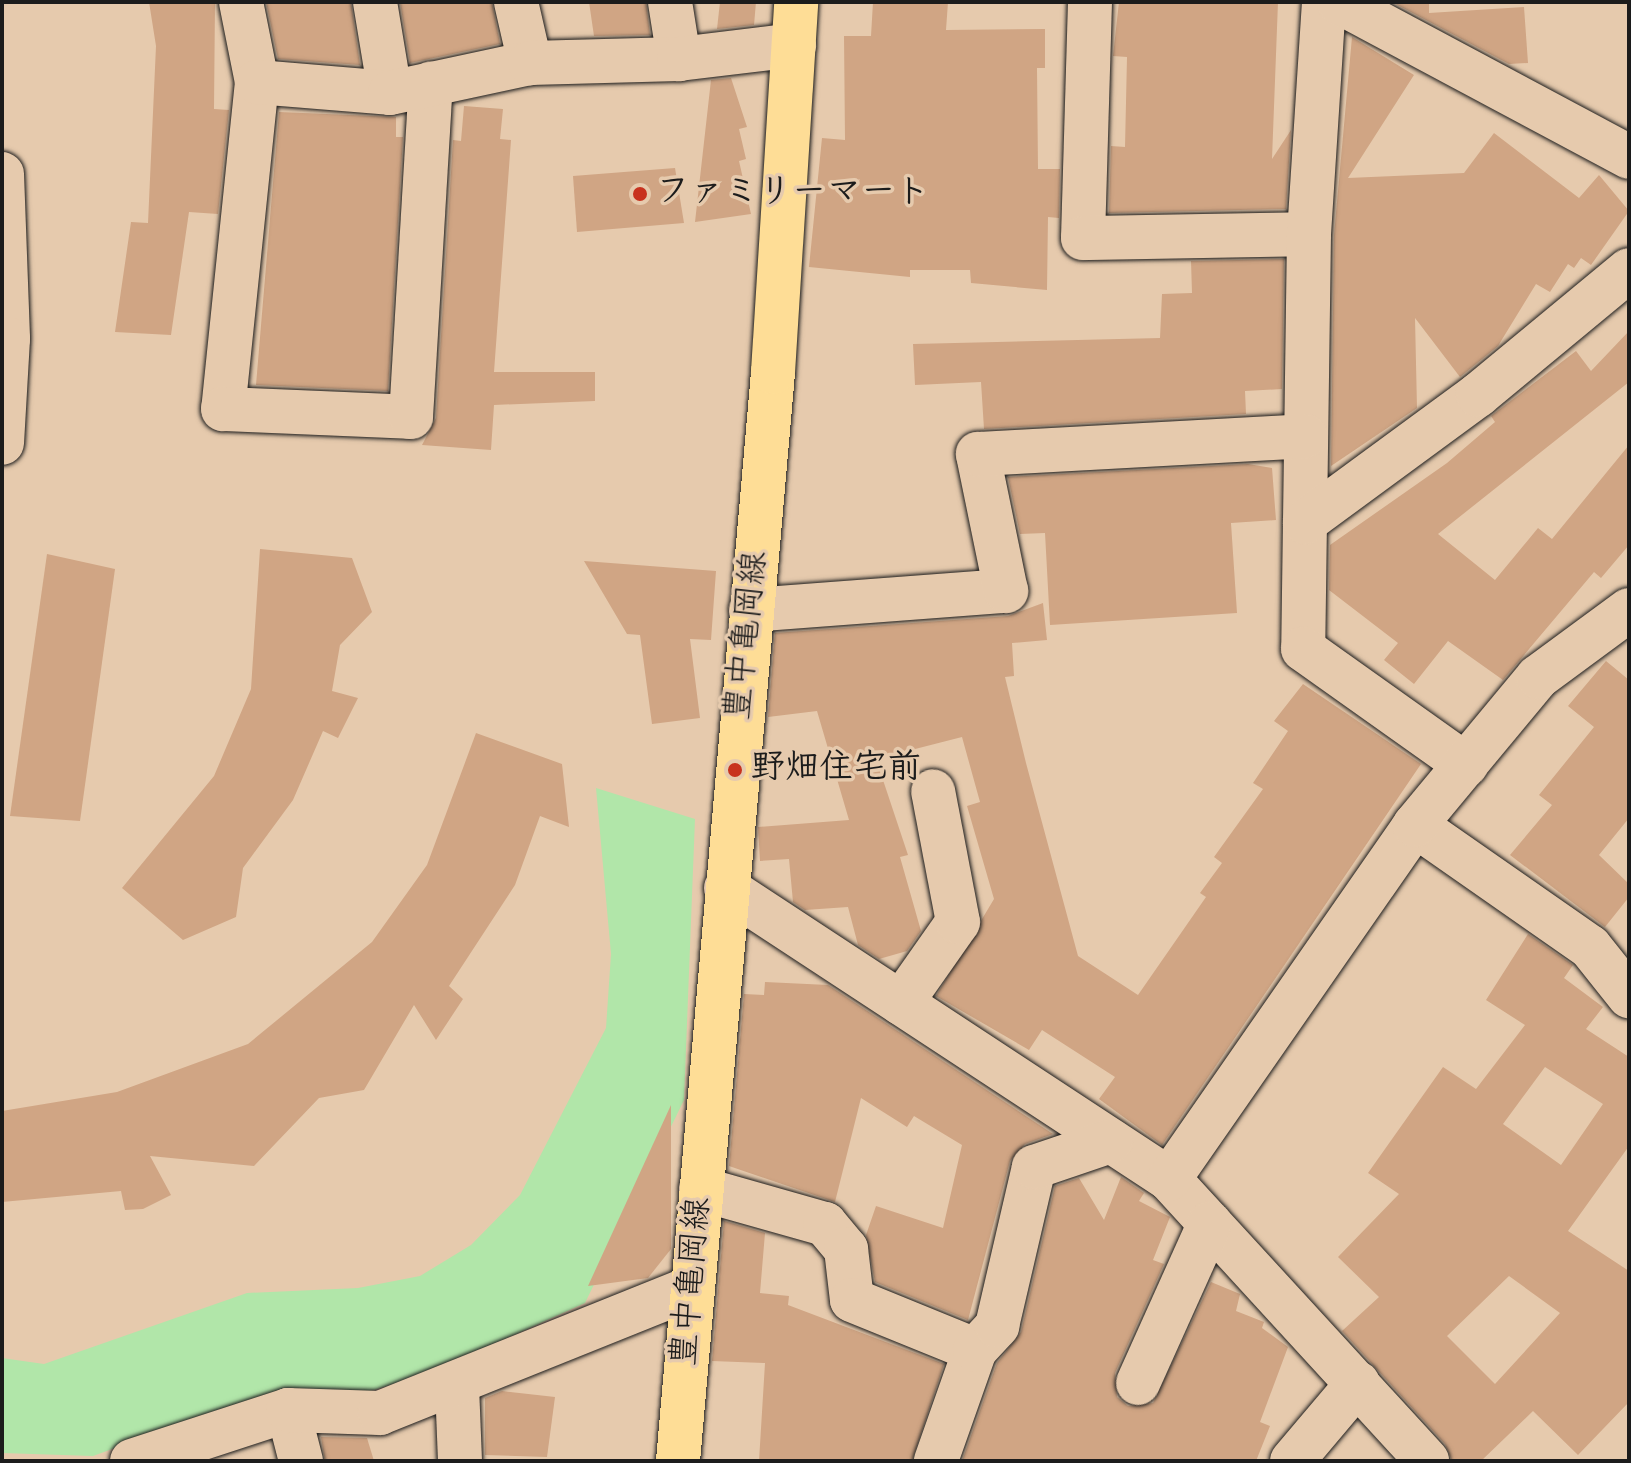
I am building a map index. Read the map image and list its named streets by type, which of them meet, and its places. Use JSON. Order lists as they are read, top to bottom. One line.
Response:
{"streets":{"main road":["豊中亀岡線"]},"places":["ファミリーマート","野畑住宅前"]}
